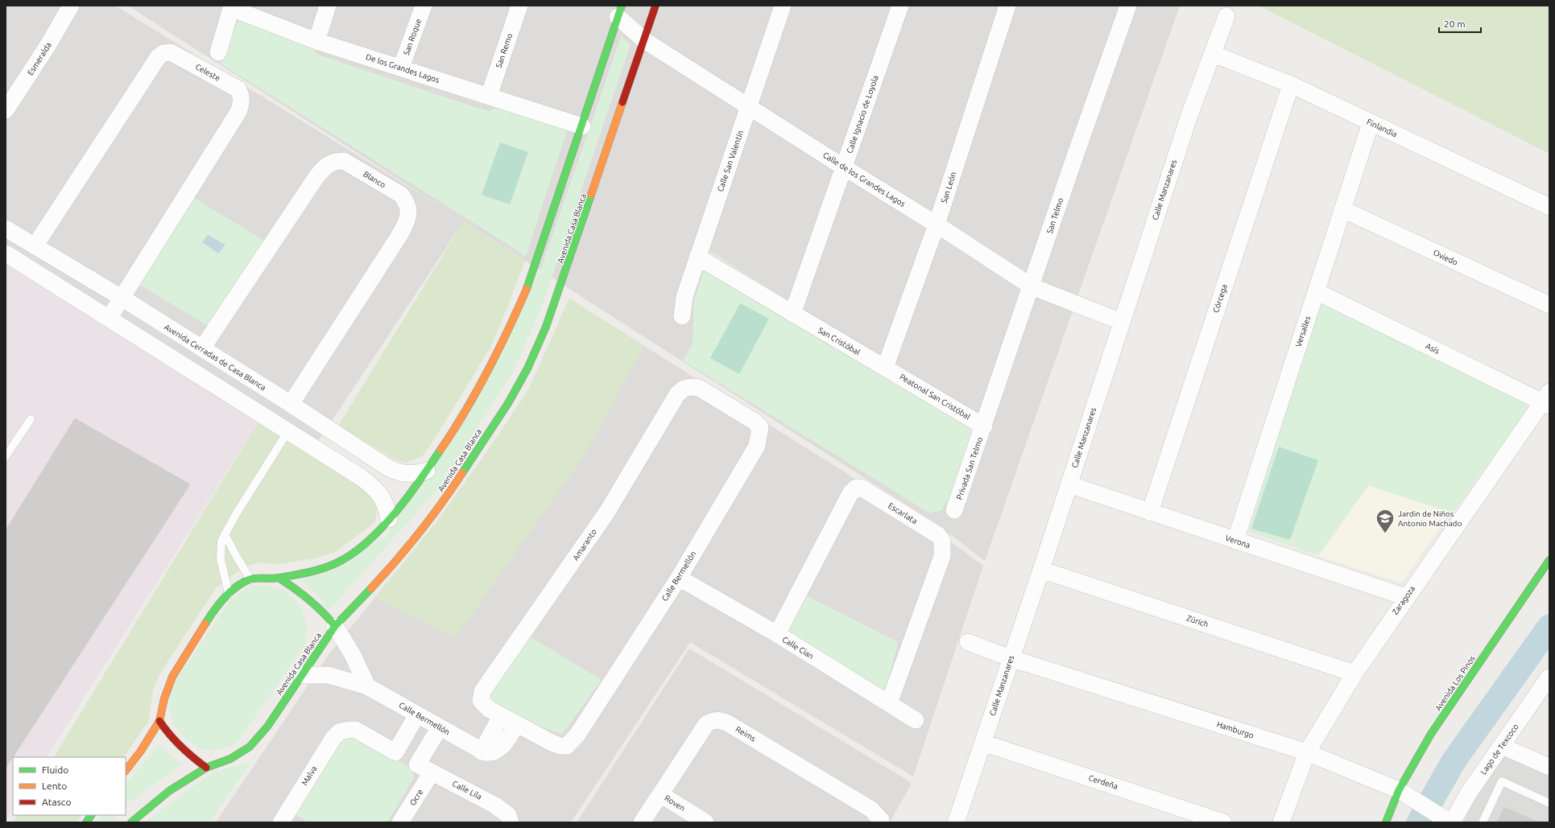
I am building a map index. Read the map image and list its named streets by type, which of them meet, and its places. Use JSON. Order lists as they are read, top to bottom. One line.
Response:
{"streets":{"street":["San Roque","San Remo","Esmeralda","De los Grandes Lagos","Celeste","Calle Ignacio de Loyola","Finlandia","Calle San Valentín","Blanco","Calle de los Grandes Lagos","San León","Calle Manzanares","San Telmo","Avenida Casa Blanca","Oviedo","Córcega","Versalles","San Cristóbal","Asís","Avenida Cerradas de Casa Blanca","Peatonal San Cristóbal","Privada San Telmo","Escarlata","Verona","Amaranto","Calle Bermellón","Zaragoza","Zúrich","Calle Cian","Avenida Los Pinos","Hamburgo","Reims","Lago de Texcoco","Malva","Cerdeña","Calle Lila","Ocre","Roven"]},"crossings":[["San Roque","De los Grandes Lagos"],["San Remo","De los Grandes Lagos"],["Celeste","Avenida Cerradas de Casa Blanca"],["Calle Ignacio de Loyola","Calle de los Grandes Lagos"],["Calle Ignacio de Loyola","San Cristóbal"],["Finlandia","Calle Manzanares"],["Finlandia","Córcega"],["Finlandia","Versalles"],["Calle San Valentín","Calle de los Grandes Lagos"],["Blanco","Avenida Cerradas de Casa Blanca"],["Calle de los Grandes Lagos","San León"],["Calle de los Grandes Lagos","Calle Manzanares"],["Calle de los Grandes Lagos","San Telmo"],["Calle de los Grandes Lagos","Avenida Casa Blanca"],["San León","San Cristóbal"],["San León","Peatonal San Cristóbal"],["Calle Manzanares","Verona"],["Calle Manzanares","Zúrich"],["Calle Manzanares","Hamburgo"],["Calle Manzanares","Cerdeña"],["San Telmo","Peatonal San Cristóbal"],["San Telmo","Privada San Telmo"],["Avenida Casa Blanca","Calle Bermellón"],["Oviedo","Versalles"],["Córcega","Verona"],["Versalles","Asís"],["Versalles","Verona"],["San Cristóbal","Peatonal San Cristóbal"],["Asís","Zaragoza"],["Peatonal San Cristóbal","Privada San Telmo"],["Escarlata","Calle Cian"],["Verona","Zaragoza"],["Amaranto","Calle Bermellón"],["Calle Bermellón","Calle Cian"],["Calle Bermellón","Malva"],["Calle Bermellón","Calle Lila"],["Zaragoza","Zúrich"],["Zaragoza","Hamburgo"],["Avenida Los Pinos","Hamburgo"],["Hamburgo","Lago de Texcoco"],["Reims","Roven"],["Calle Lila","Ocre"]],"places":{"school or university":["Jardin de Niños Antonio Machado"]},"legend":["Fluido","Lento","Atasco"],"scale_bar":"20 m"}
